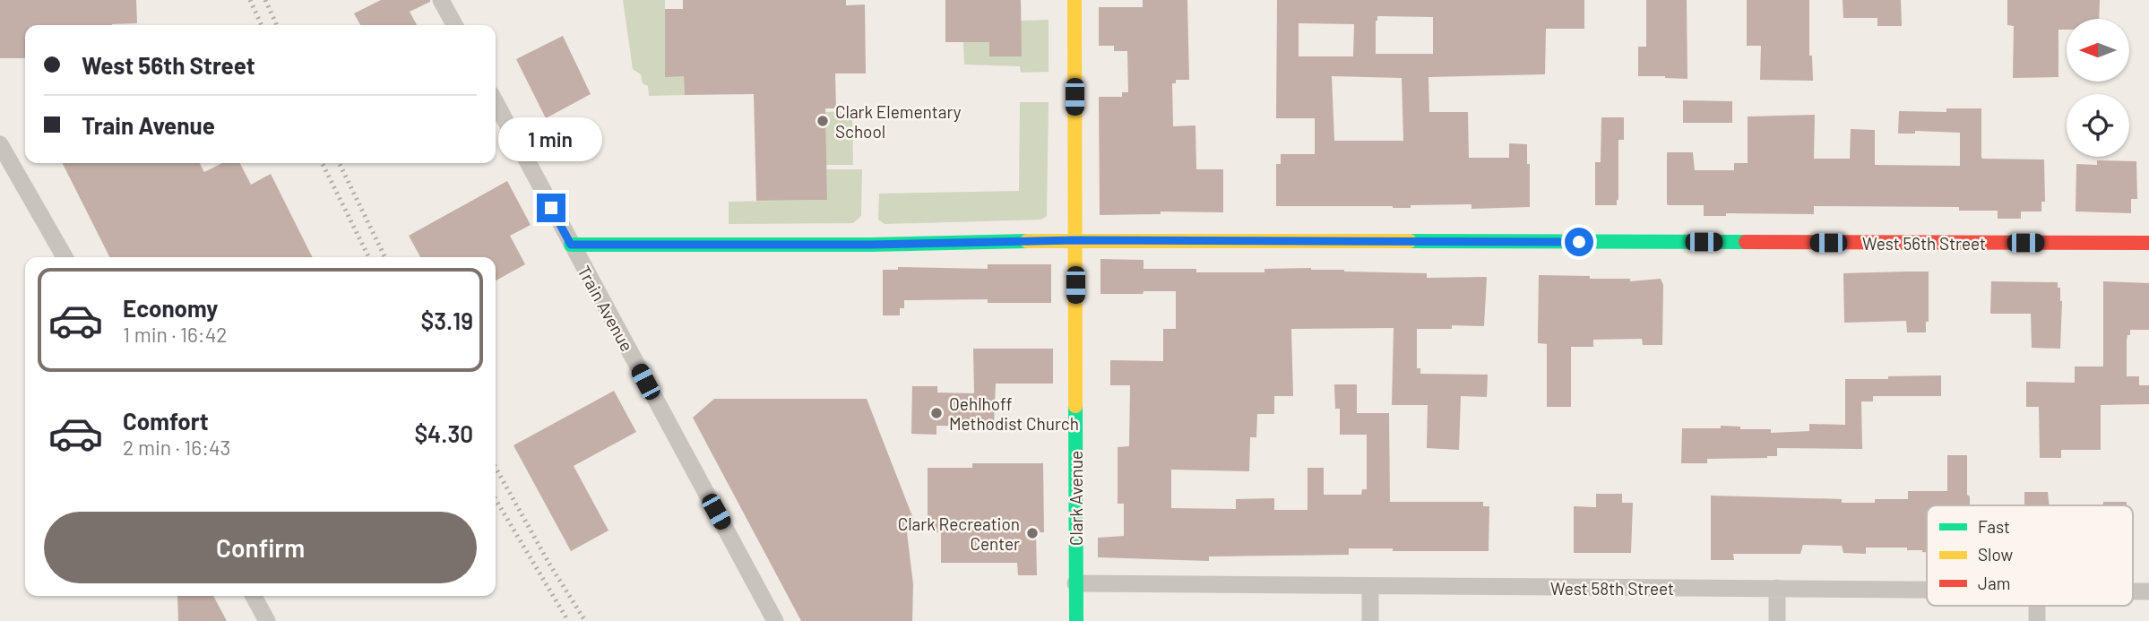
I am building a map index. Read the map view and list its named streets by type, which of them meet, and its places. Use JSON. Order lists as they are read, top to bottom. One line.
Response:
{"streets":{"street":["West 56th Street","Train Avenue","Clark Avenue","West 58th Street"]},"crossings":[["West 56th Street","Train Avenue"],["West 56th Street","Clark Avenue"],["Clark Avenue","West 58th Street"]],"places":["Clark Elementary School","Oehlhoff Methodist Church","Clark Recreation Center"],"legend":["Fast","Slow","Jam"],"north":"left","page":{"banner":["West 56th Street","Train Avenue"],"bubble":"1 min","list":[{"name":"Economy","note":"1 min · 16:42","value":"$3.19"},{"name":"Comfort","note":"2 min · 16:43","value":"$4.30"}],"buttons":"Confirm"}}
